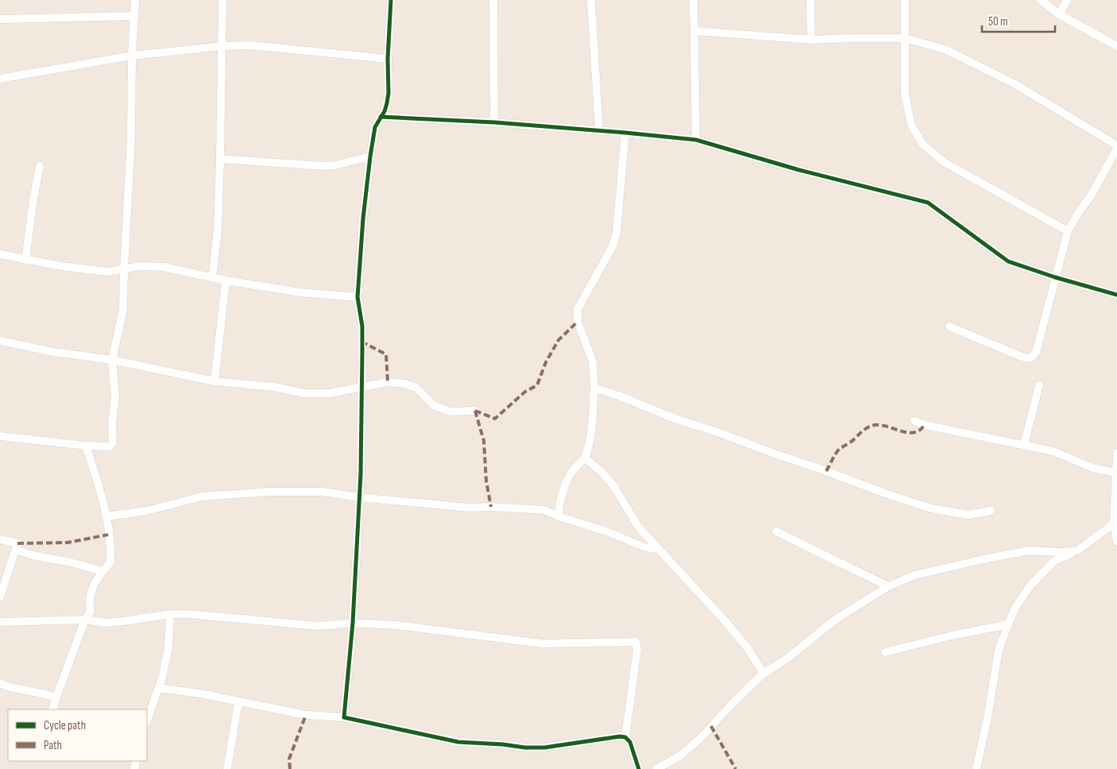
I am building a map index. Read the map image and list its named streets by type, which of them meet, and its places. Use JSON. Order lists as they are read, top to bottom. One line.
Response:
{"legend":["Cycle path","Path"],"scale_bar":"50 m"}
